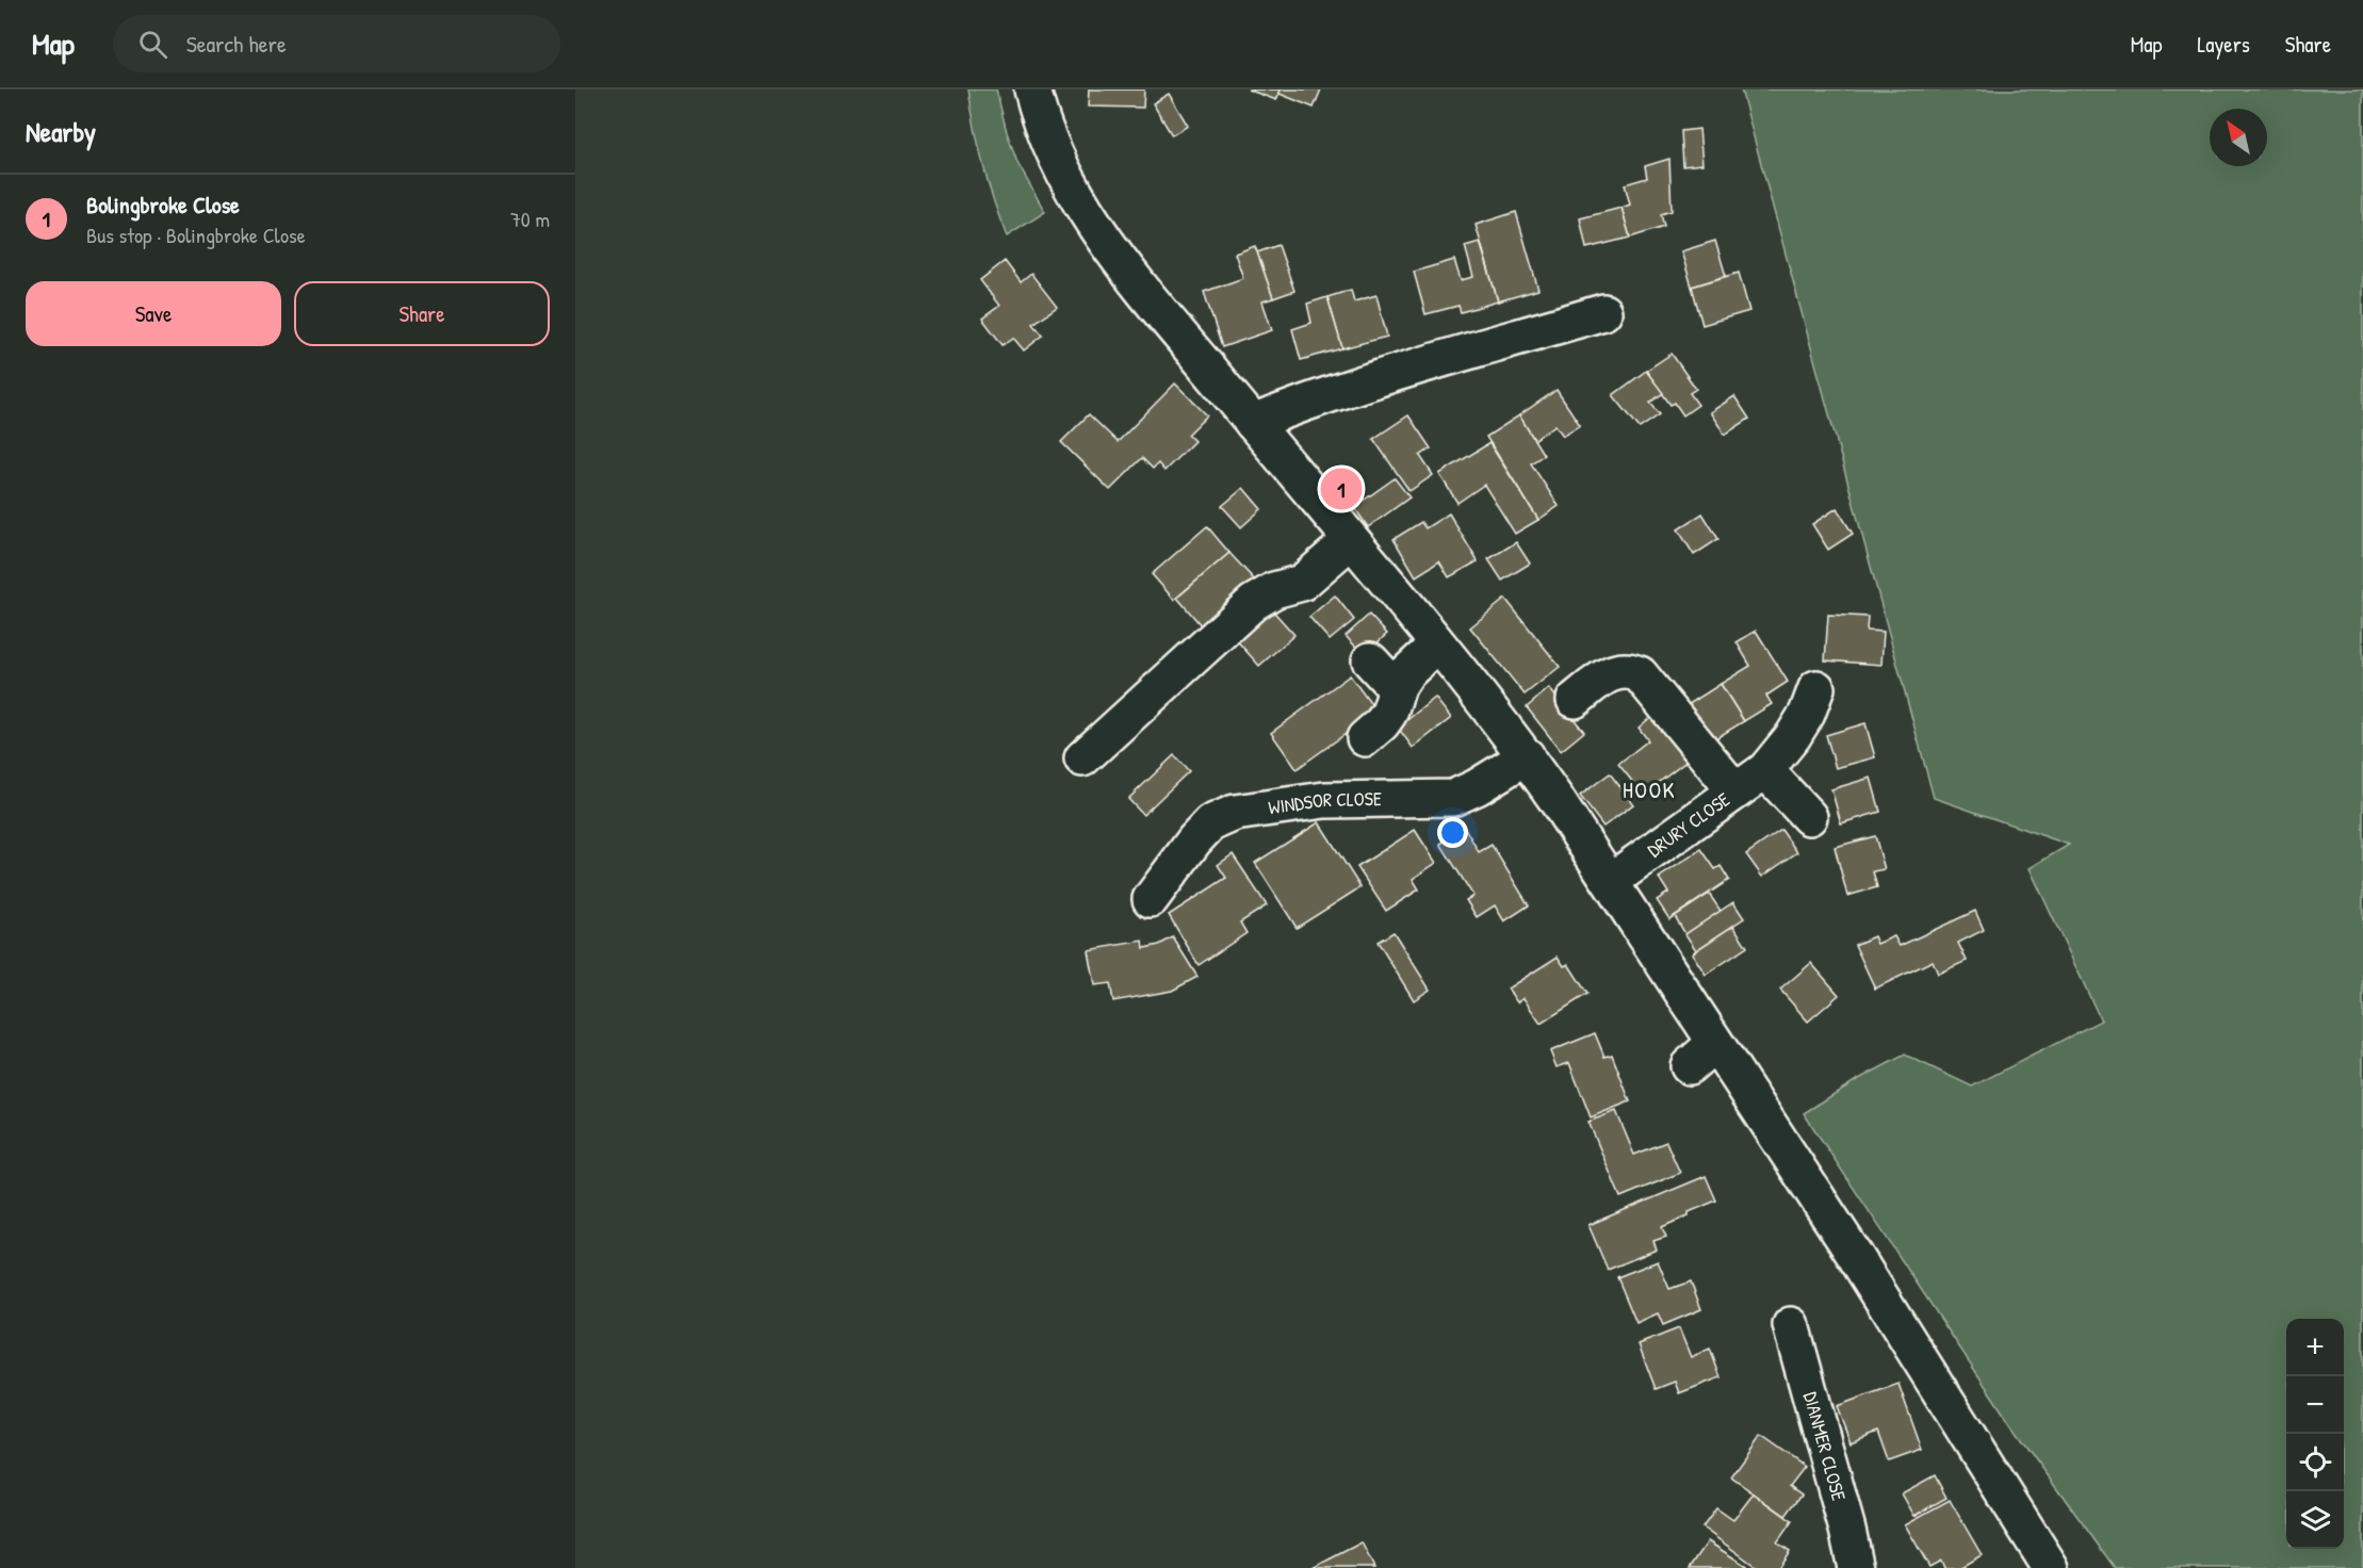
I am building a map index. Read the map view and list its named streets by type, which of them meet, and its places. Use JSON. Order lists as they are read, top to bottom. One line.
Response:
{"streets":{"street":["WINDSOR CLOSE","DRURY CLOSE","DIANMER CLOSE"]},"districts":["HOOK"],"north":"top left","page":{"header":"Map","search":"Search here","nav":["Map","Layers","Share"],"heading":"Nearby","list":[{"mark":"1","name":"Bolingbroke Close","note":"Bus stop · Bolingbroke Close","value":"70 m"}],"buttons":["Save","Share"],"pins":"1","map_buttons":["+","−"]}}
